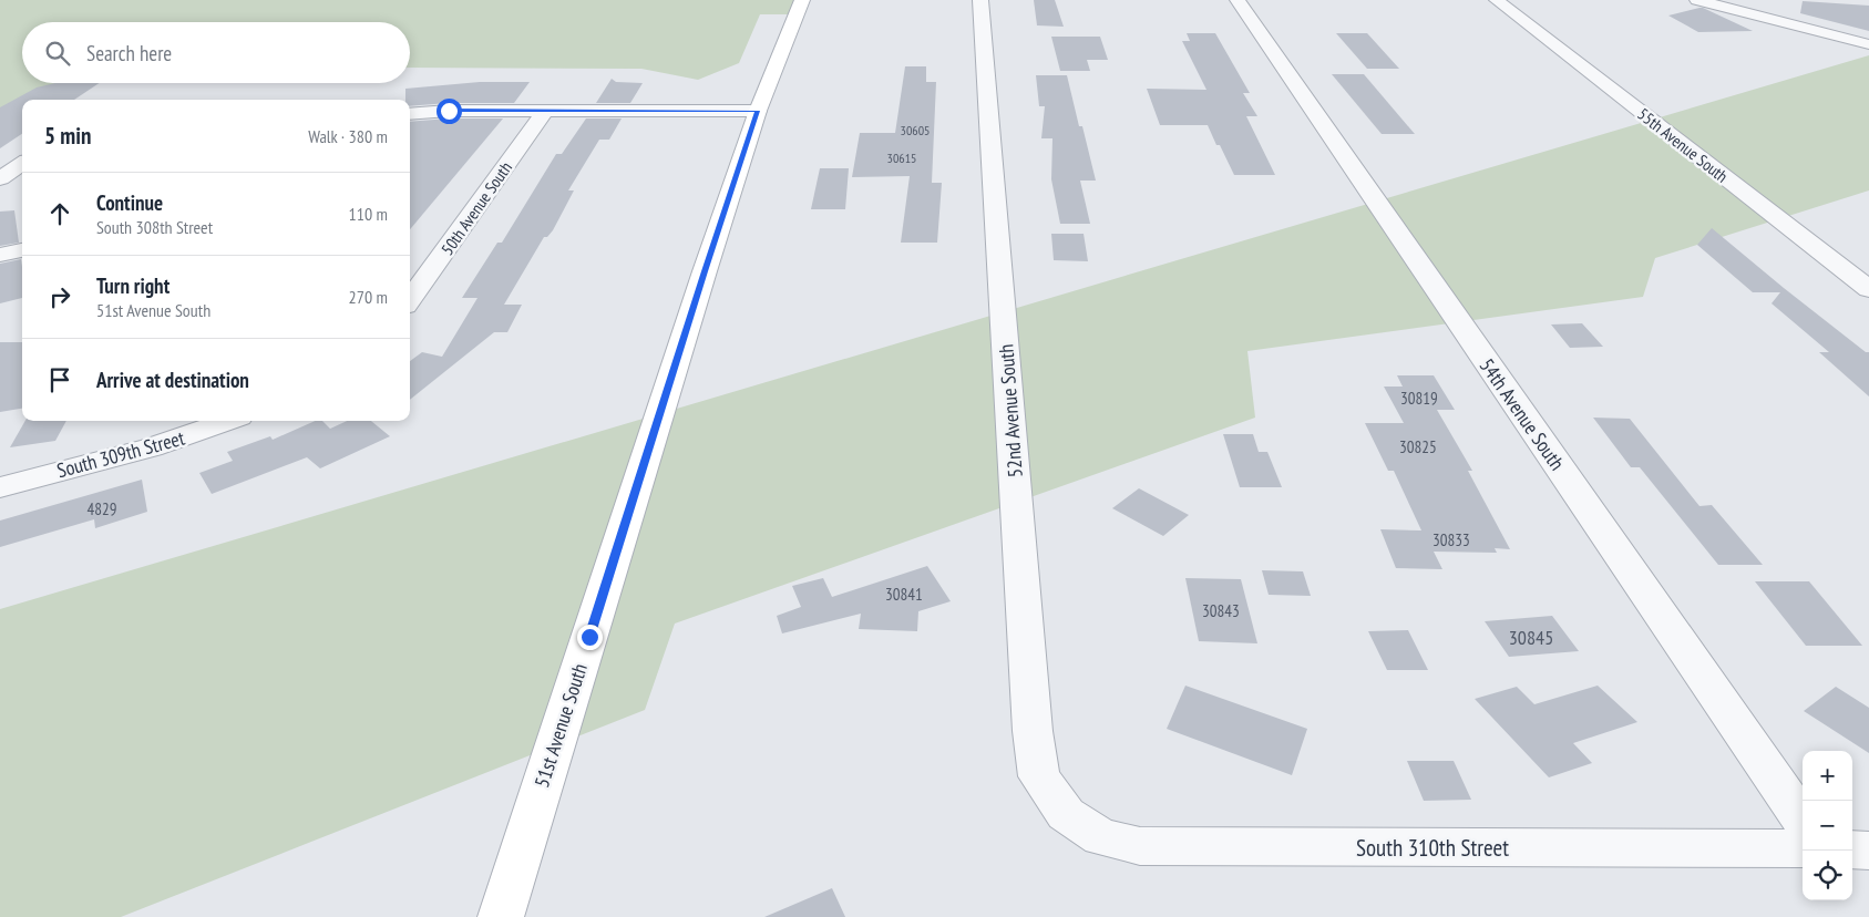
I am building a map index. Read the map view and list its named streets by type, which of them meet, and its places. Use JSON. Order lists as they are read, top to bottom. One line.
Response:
{"streets":{"main road":["51st Avenue South"],"street":["55th Avenue South","50th Avenue South","52nd Avenue South","54th Avenue South","South 309th Street","South 310th Street"]},"crossings":[["52nd Avenue South","South 310th Street"]],"house_numbers":["30605","30615","30819","30825","4829","30833","30841","30843","30845"],"page":{"search":"Search here","heading":["5 min","Walk · 380 m"],"list":[["Continue","South 308th Street","110 m"],["Turn right","51st Avenue South","270 m"],"Arrive at destination"],"map_buttons":["+","−"]}}
